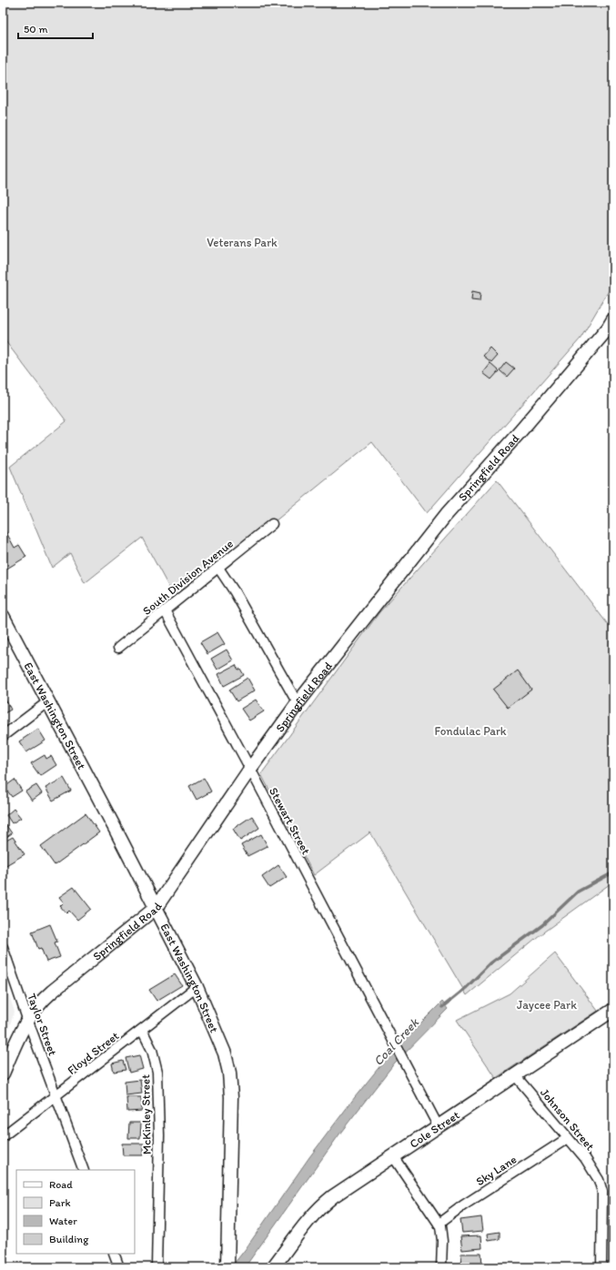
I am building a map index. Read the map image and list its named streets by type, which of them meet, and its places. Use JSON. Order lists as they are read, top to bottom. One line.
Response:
{"streets":{"main road":["Springfield Road","East Washington Street","Cole Street"],"street":["South Division Avenue","Stewart Street","Taylor Street","Floyd Street","McKinley Street","Johnson Street","Sky Lane"]},"crossings":[["Springfield Road","East Washington Street"],["Springfield Road","Stewart Street"],["Springfield Road","Taylor Street"],["South Division Avenue","Stewart Street"],["East Washington Street","Floyd Street"],["Stewart Street","Cole Street"],["Taylor Street","Floyd Street"],["Floyd Street","McKinley Street"],["Johnson Street","Cole Street"],["Johnson Street","Sky Lane"]],"water":["Coal Creek"],"parks":["Veterans Park","Fondulac Park","Jaycee Park"],"legend":["Road","Park","Water","Building"],"scale_bar":"50 m"}
